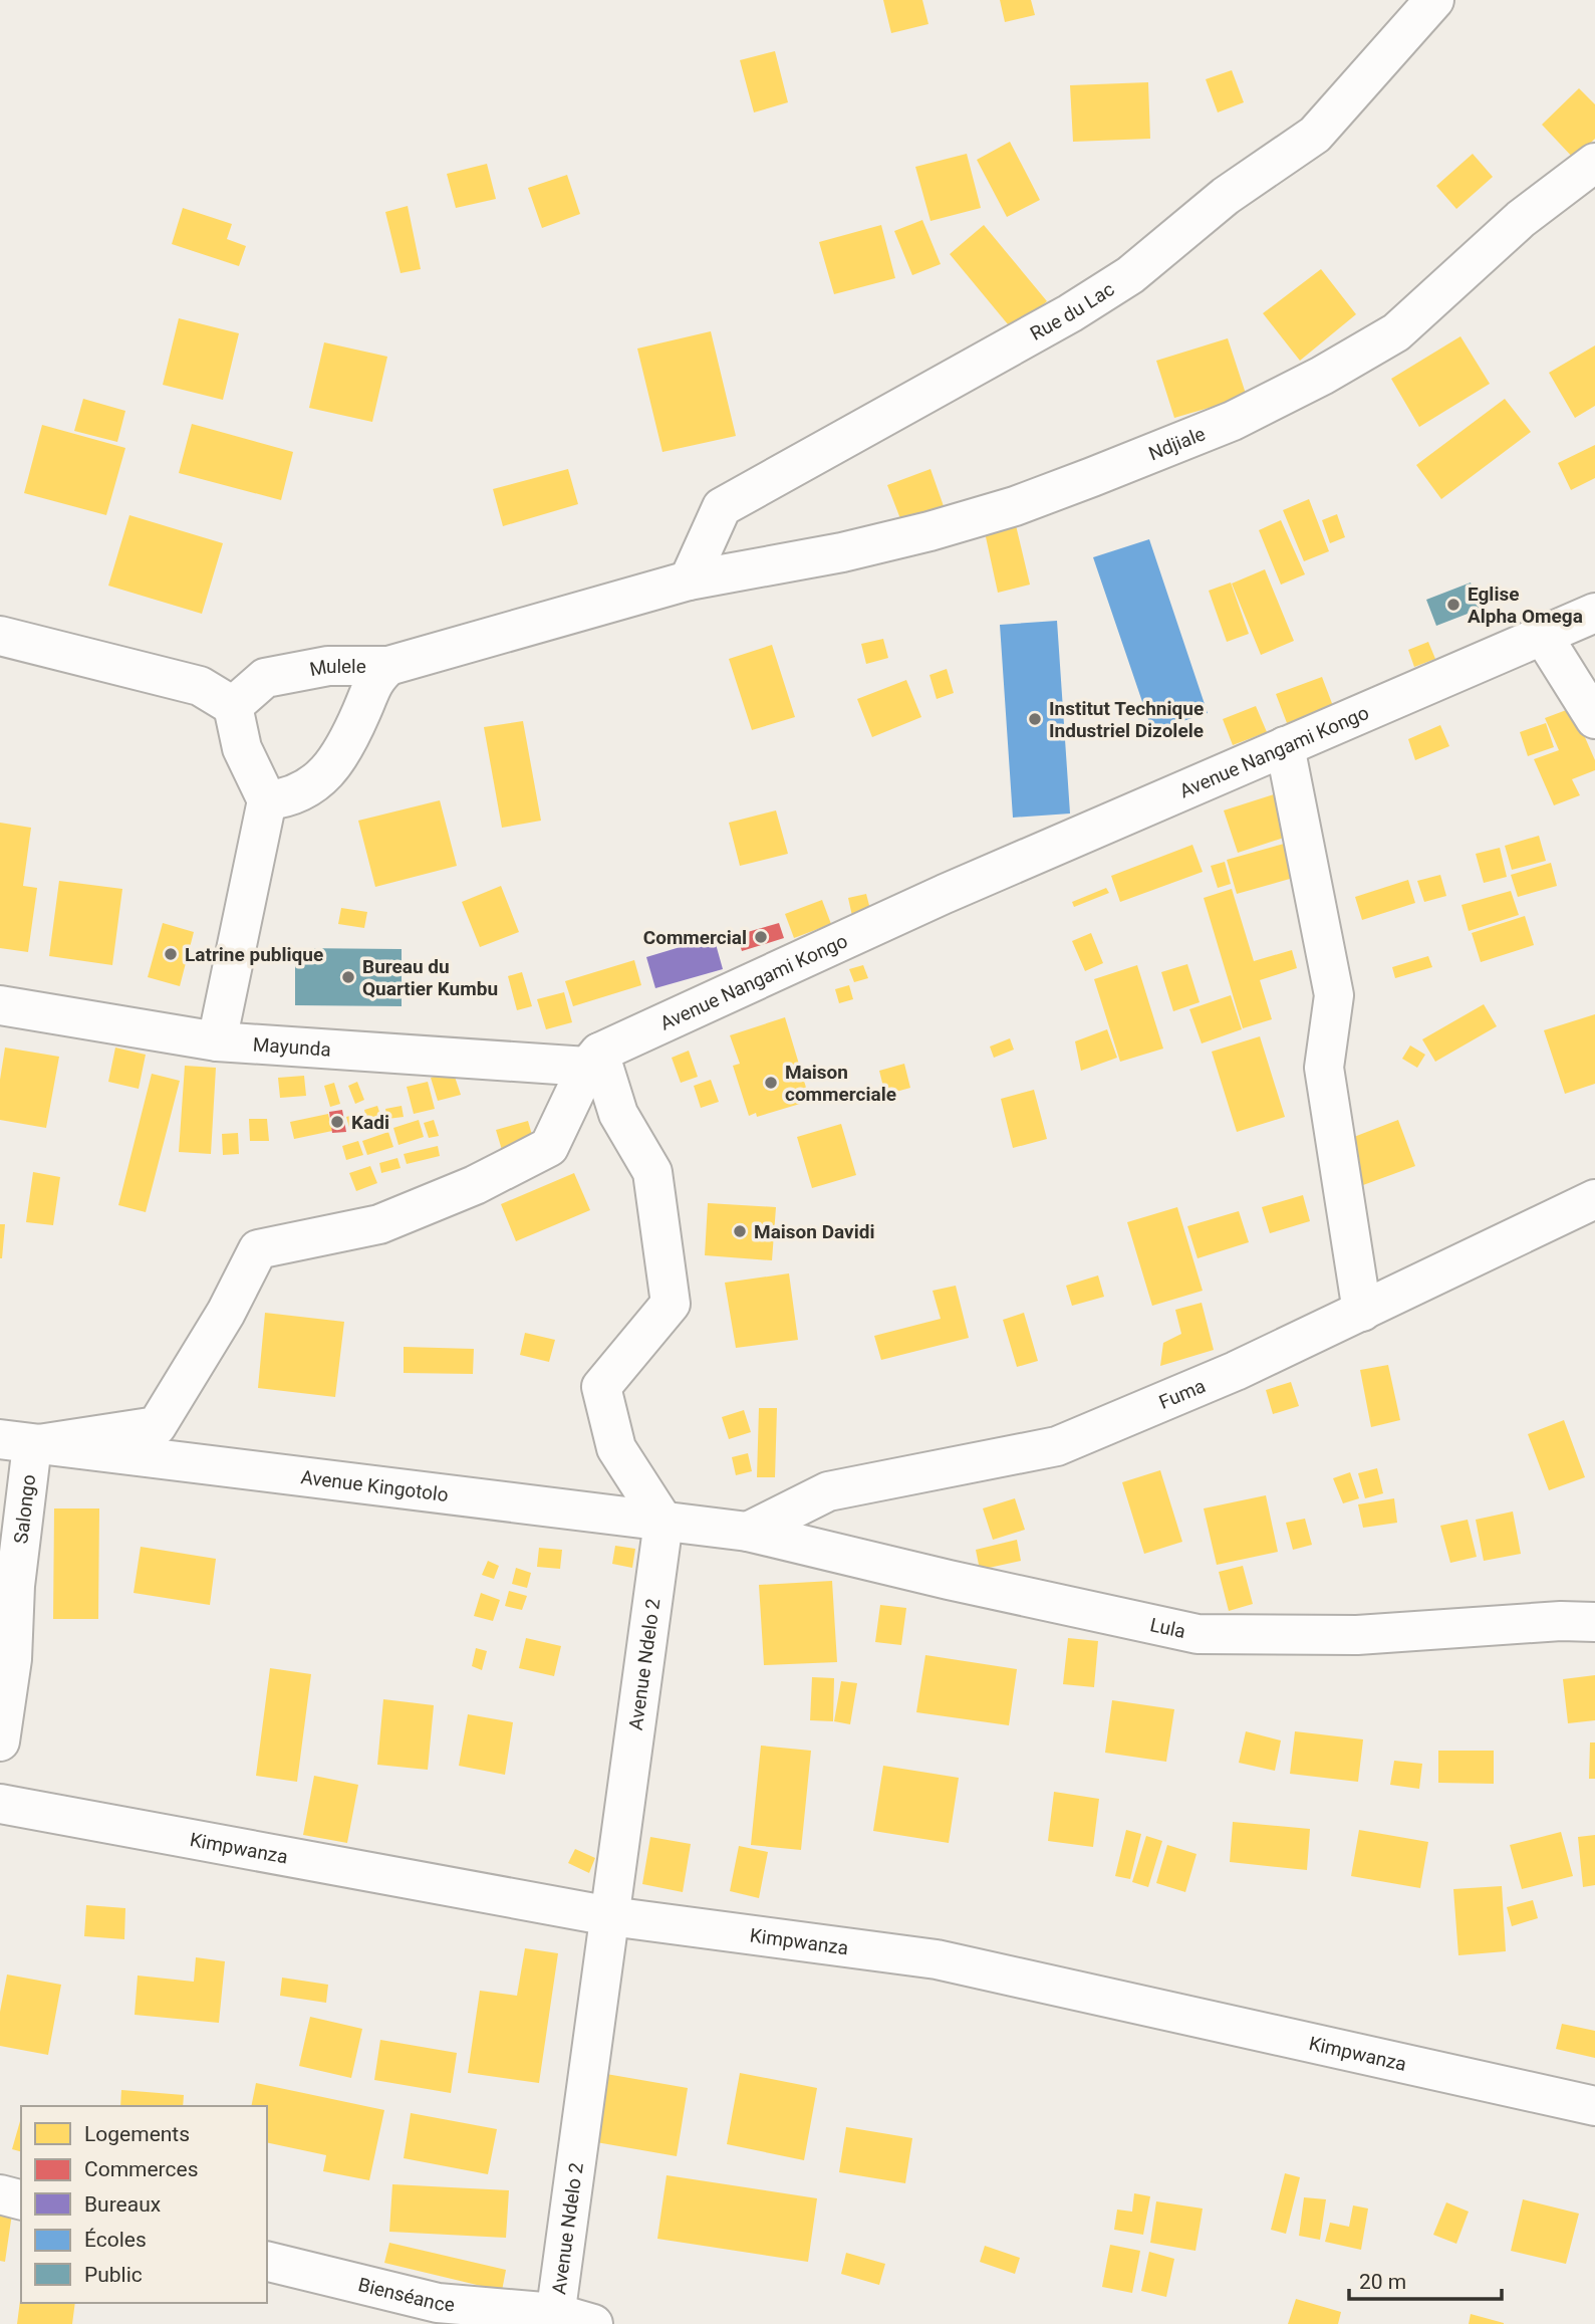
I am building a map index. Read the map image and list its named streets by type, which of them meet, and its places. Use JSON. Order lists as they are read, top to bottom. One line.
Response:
{"streets":{"street":["Rue du Lac","Ndjiale","Mulele","Avenue Nangami Kongo","Mayunda","Fuma","Avenue Kingotolo","Salongo","Lula","Avenue Ndelo 2","Kimpwanza","Bienséance"]},"crossings":[["Rue du Lac","Ndjiale"],["Rue du Lac","Mulele"],["Ndjiale","Mulele"],["Avenue Nangami Kongo","Mayunda"],["Fuma","Avenue Kingotolo"],["Fuma","Lula"],["Avenue Kingotolo","Salongo"],["Avenue Kingotolo","Lula"],["Avenue Kingotolo","Avenue Ndelo 2"],["Avenue Ndelo 2","Kimpwanza"],["Avenue Ndelo 2","Bienséance"]],"places":["Eglise Alpha Omega","Institut Technique Industriel Dizolele","Commercial","Latrine publique","Bureau du Quartier Kumbu","Maison commerciale","Kadi","Maison Davidi"],"legend":["Logements","Commerces","Bureaux","Écoles","Public"],"scale_bar":"20 m"}
